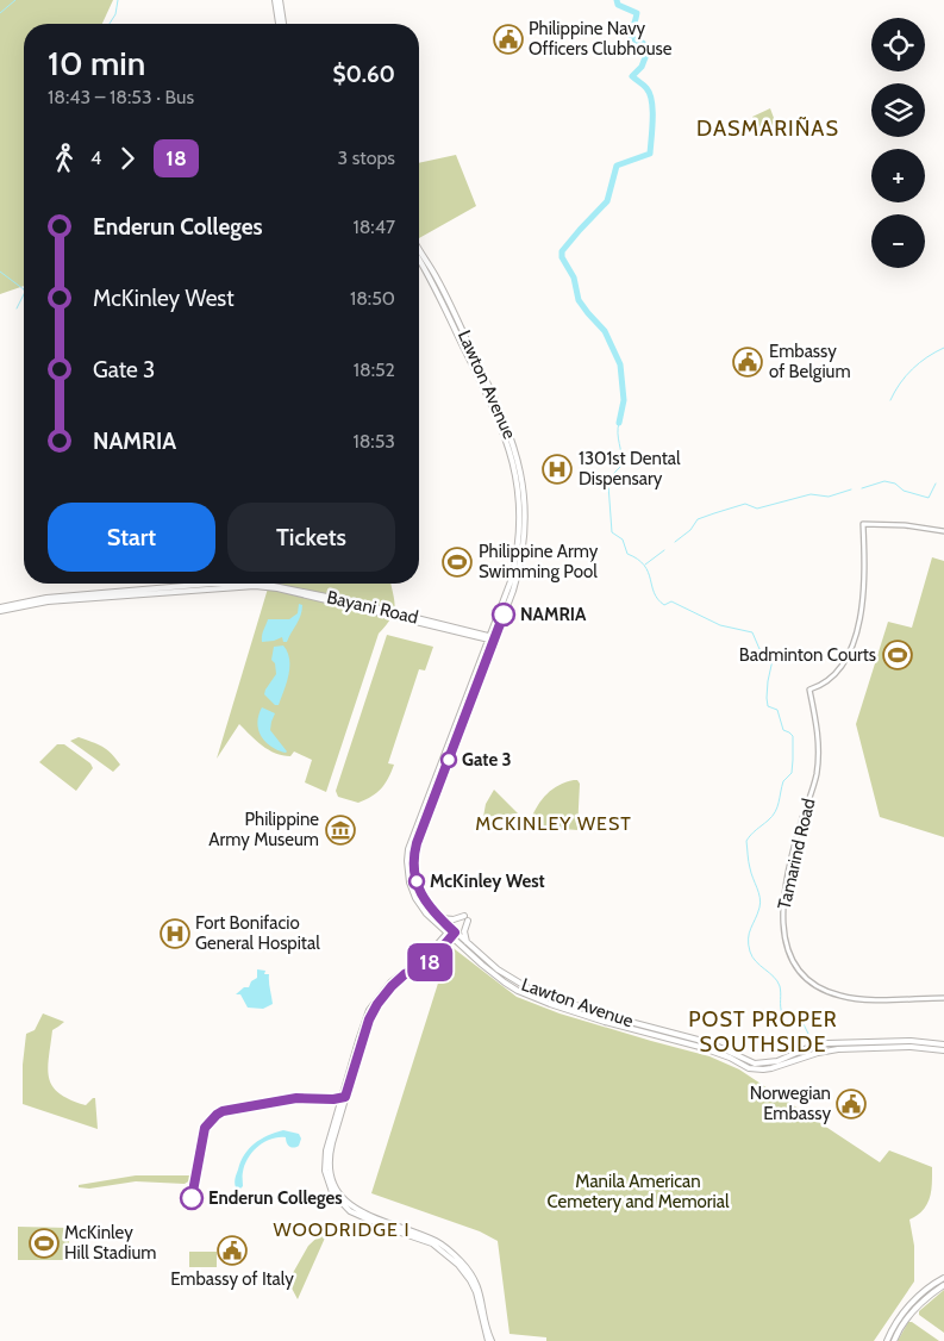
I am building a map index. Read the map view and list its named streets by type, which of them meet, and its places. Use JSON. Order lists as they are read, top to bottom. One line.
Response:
{"streets":{"main road":["Lawton Avenue","Bayani Road"],"street":["Tamarind Road"]},"crossings":[["Lawton Avenue","Bayani Road"]],"districts":["DASMARIÑAS","MCKINLEY WEST","POST PROPER SOUTHSIDE","WOODRIDGE I"],"parks":["Manila American Cemetery and Memorial"],"places":{"public building":["Philippine Navy Officers Clubhouse","Embassy of Belgium","Norwegian Embassy","Embassy of Italy"],"hospital":["1301st Dental Dispensary","Fort Bonifacio General Hospital"],"sports":["Philippine Army Swimming Pool","Badminton Courts","McKinley Hill Stadium"],"other":["NAMRIA","Gate 3","McKinley West","Enderun Colleges"],"museum":["Philippine Army Museum"]},"lines":["bus line 18"],"page":{"on_map":"18","map_buttons":["+","−"],"heading":["10 min","18:43 – 18:53 · Bus","$0.60"],"legs":["4","18","3 stops"],"list":[{"name":"Enderun Colleges","value":"18:47"},{"name":"McKinley West","value":"18:50"},{"name":"Gate 3","value":"18:52"},{"name":"NAMRIA","value":"18:53"}],"buttons":["Start","Tickets"]}}
